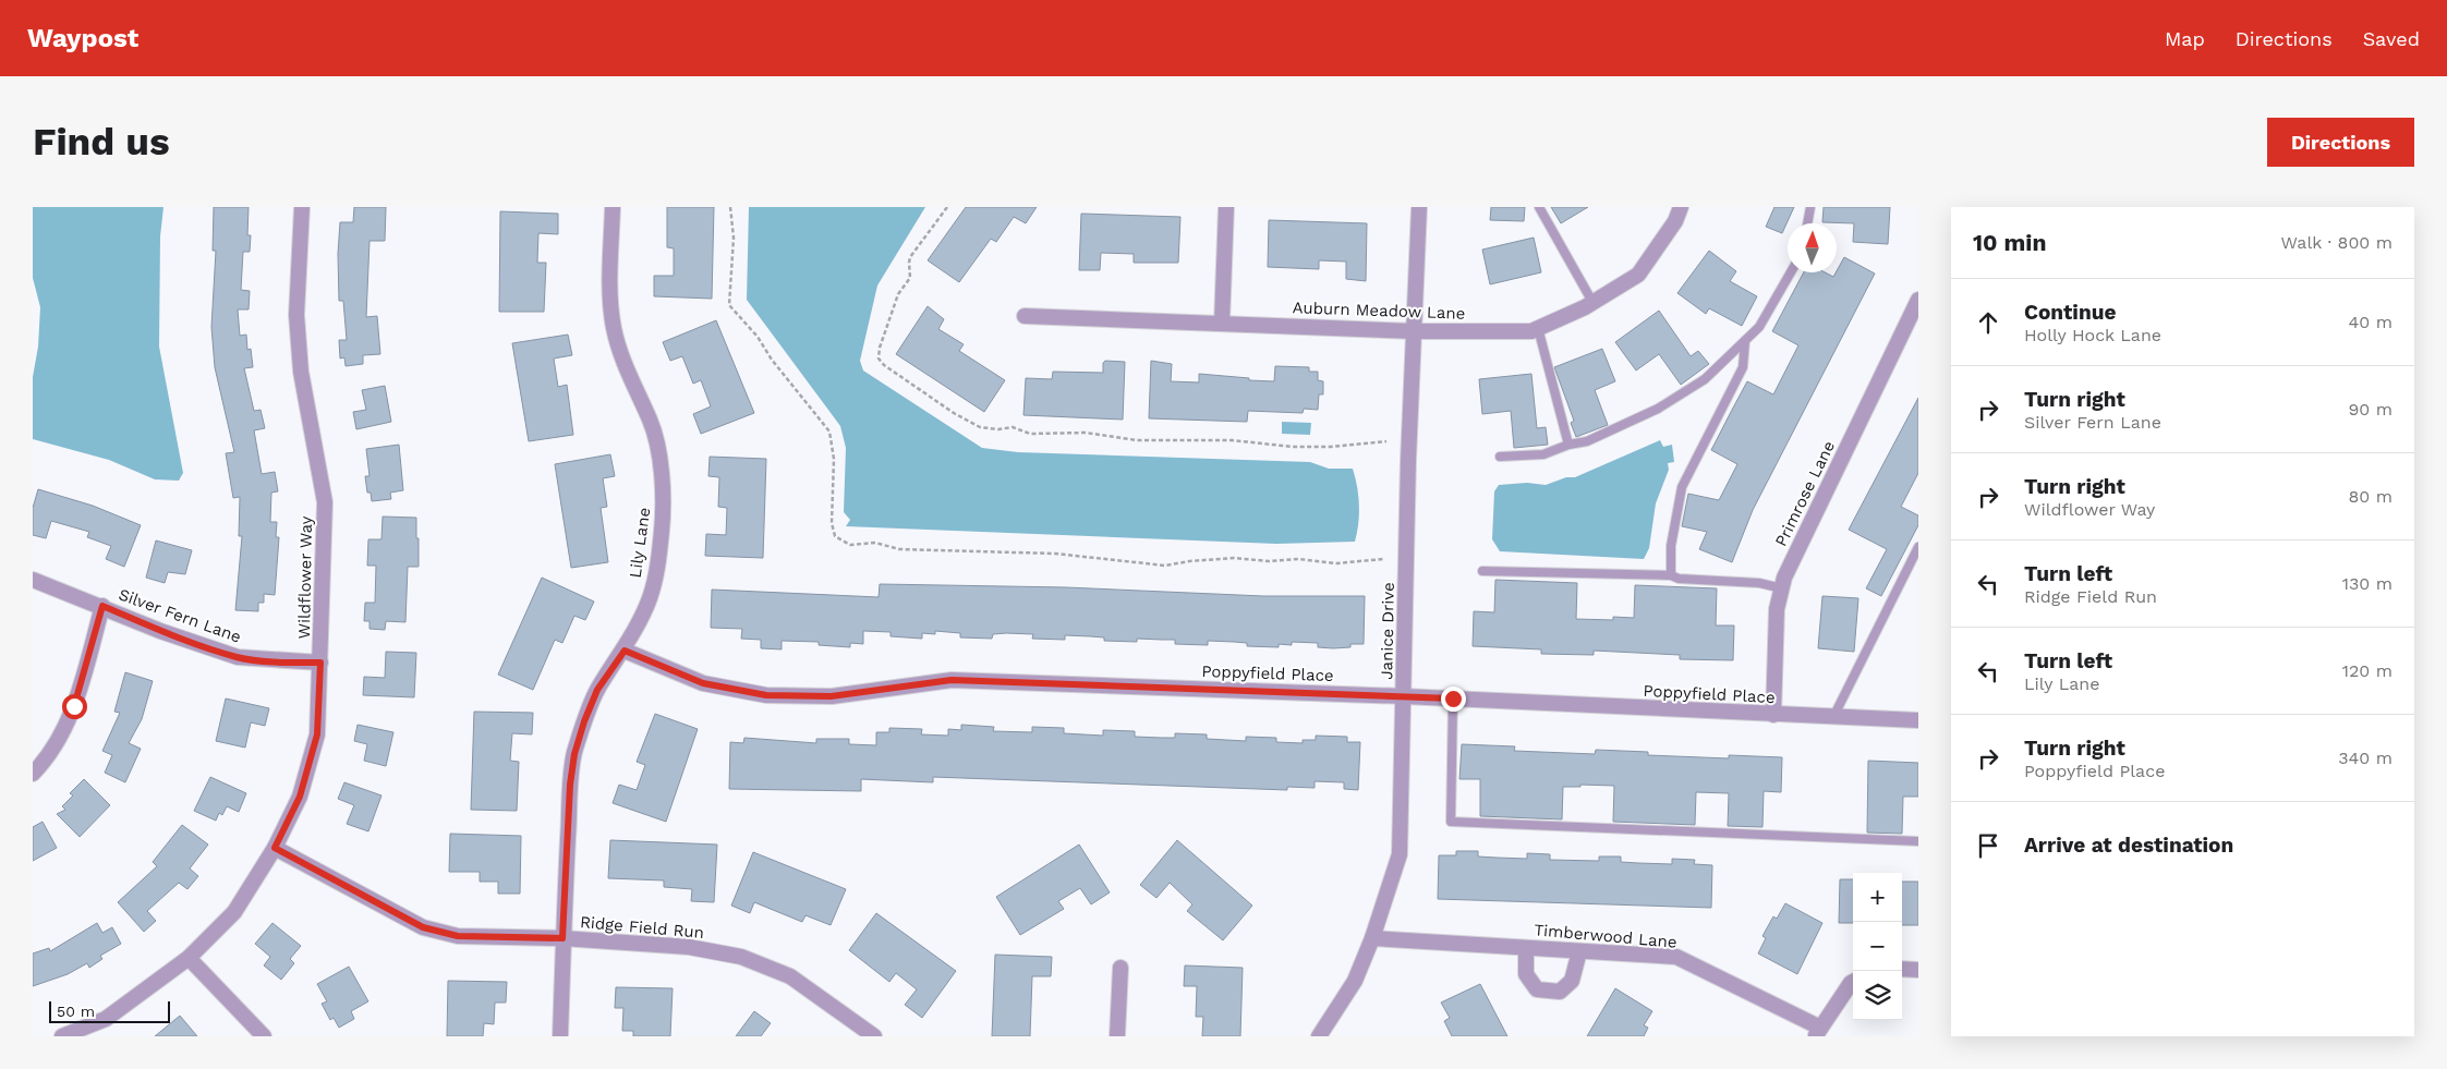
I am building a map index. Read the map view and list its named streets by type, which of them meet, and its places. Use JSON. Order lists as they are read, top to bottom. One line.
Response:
{"streets":{"street":["Auburn Meadow Lane","Primrose Lane","Lily Lane","Wildflower Way","Silver Fern Lane","Janice Drive","Poppyfield Place","Ridge Field Run","Timberwood Lane"]},"crossings":[["Auburn Meadow Lane","Janice Drive"],["Primrose Lane","Poppyfield Place"],["Lily Lane","Poppyfield Place"],["Lily Lane","Ridge Field Run"],["Wildflower Way","Silver Fern Lane"],["Wildflower Way","Ridge Field Run"],["Janice Drive","Poppyfield Place"],["Janice Drive","Timberwood Lane"]],"scale_bar":"50 m","north":"top","page":{"header":"Waypost","nav":["Map","Directions","Saved"],"buttons":"Directions","title":"Find us","heading":["10 min","Walk · 800 m"],"list":[["Continue","Holly Hock Lane","40 m"],["Turn right","Silver Fern Lane","90 m"],["Turn right","Wildflower Way","80 m"],["Turn left","Ridge Field Run","130 m"],["Turn left","Lily Lane","120 m"],["Turn right","Poppyfield Place","340 m"],"Arrive at destination"],"map_buttons":["+","−"],"scale":"50 m"}}
